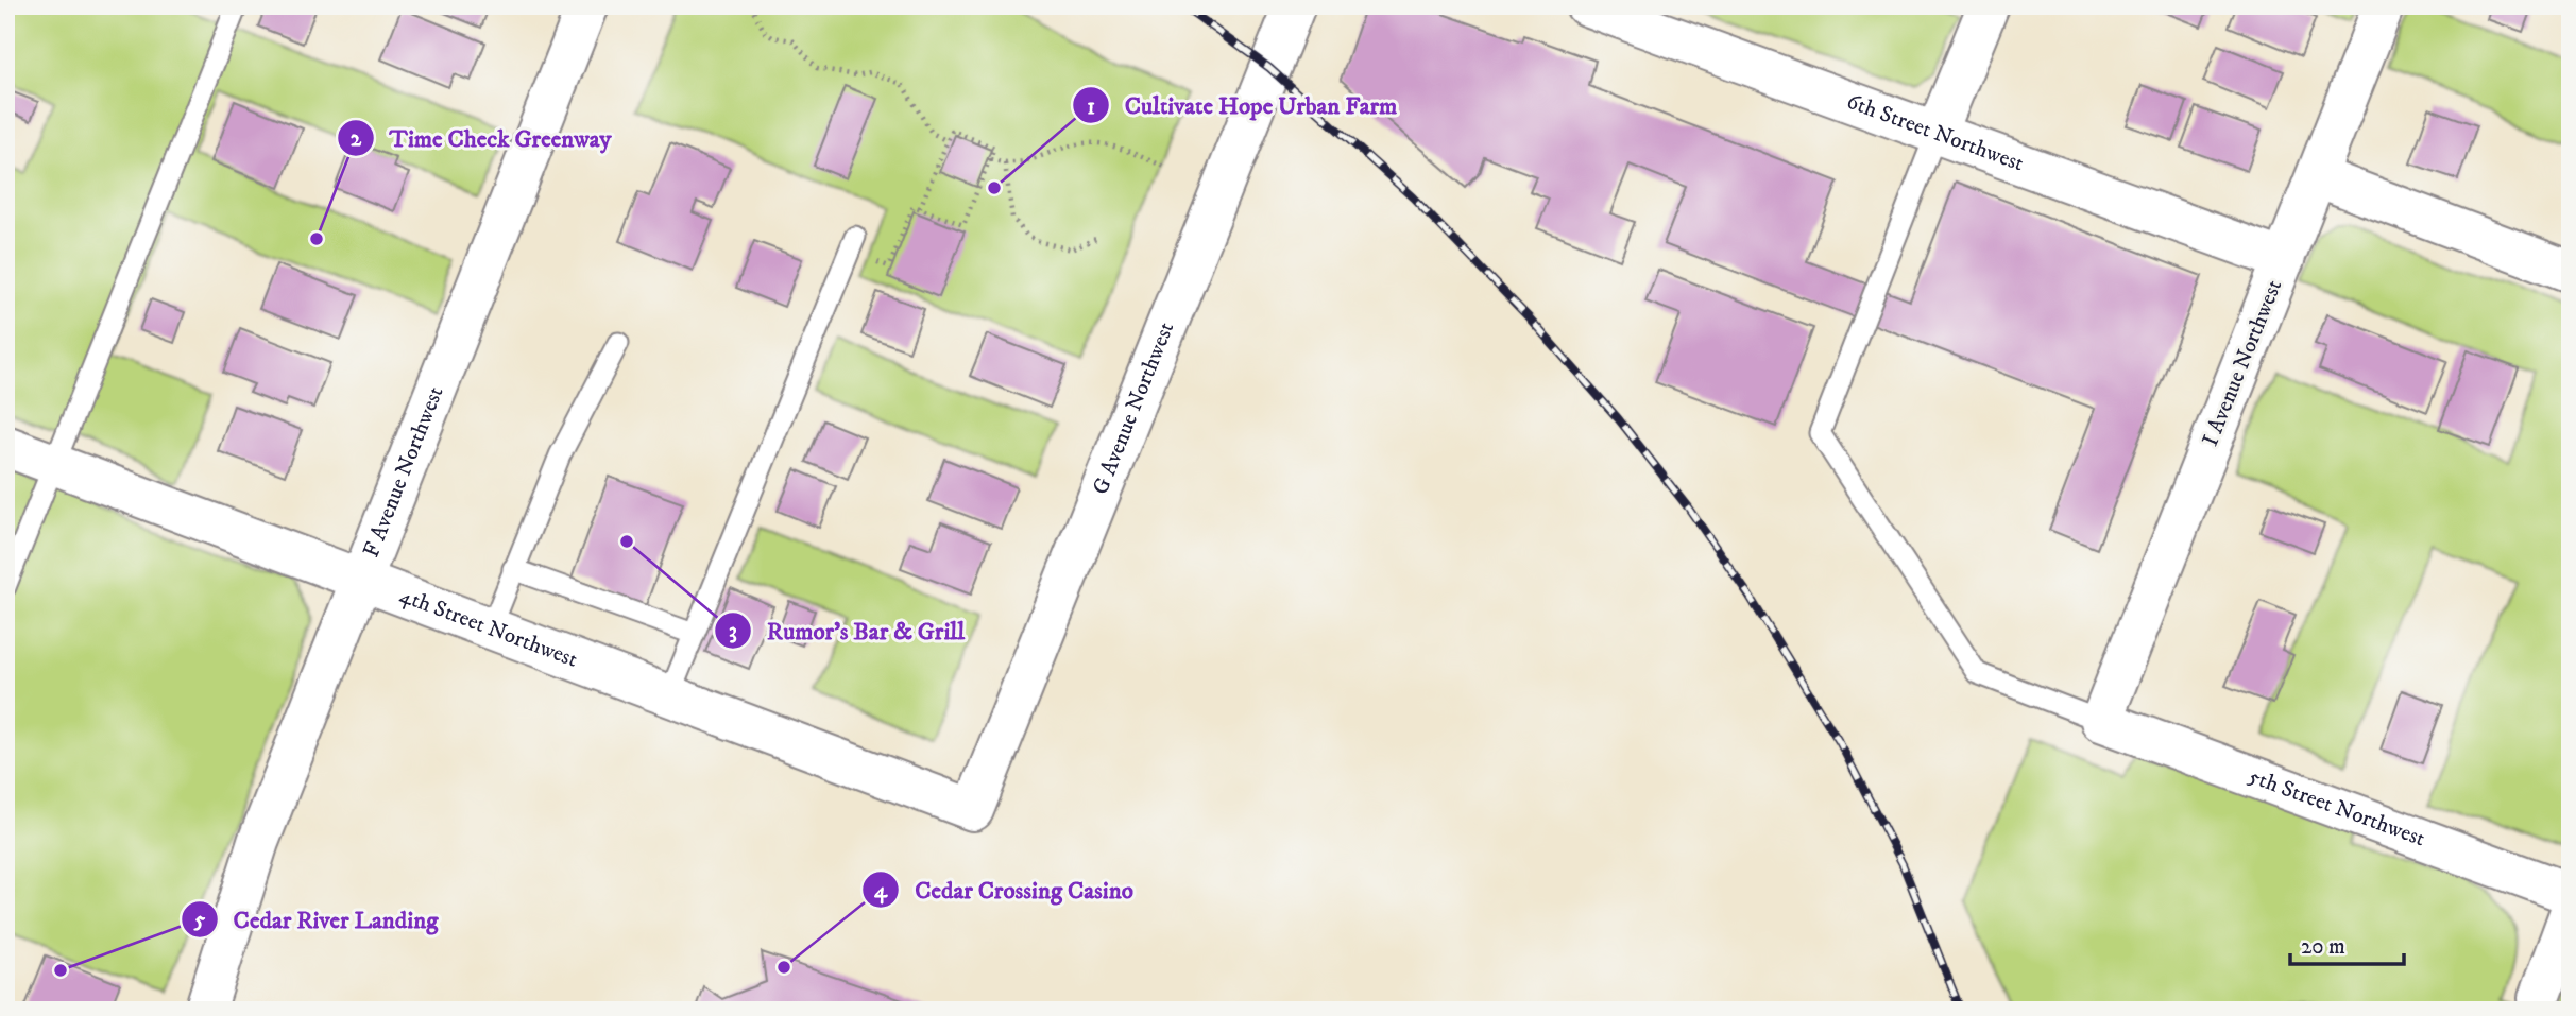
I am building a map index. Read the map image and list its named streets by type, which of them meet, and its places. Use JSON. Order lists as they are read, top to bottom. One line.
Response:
{"streets":{"street":["6th Street Northwest","I Avenue Northwest","G Avenue Northwest","F Avenue Northwest","4th Street Northwest","5th Street Northwest"]},"crossings":[["6th Street Northwest","I Avenue Northwest"],["I Avenue Northwest","5th Street Northwest"],["G Avenue Northwest","4th Street Northwest"],["F Avenue Northwest","4th Street Northwest"]],"places":["Cultivate Hope Urban Farm","Time Check Greenway","Rumor's Bar & Grill","Cedar Crossing Casino","Cedar River Landing"],"scale_bar":"20 m"}
